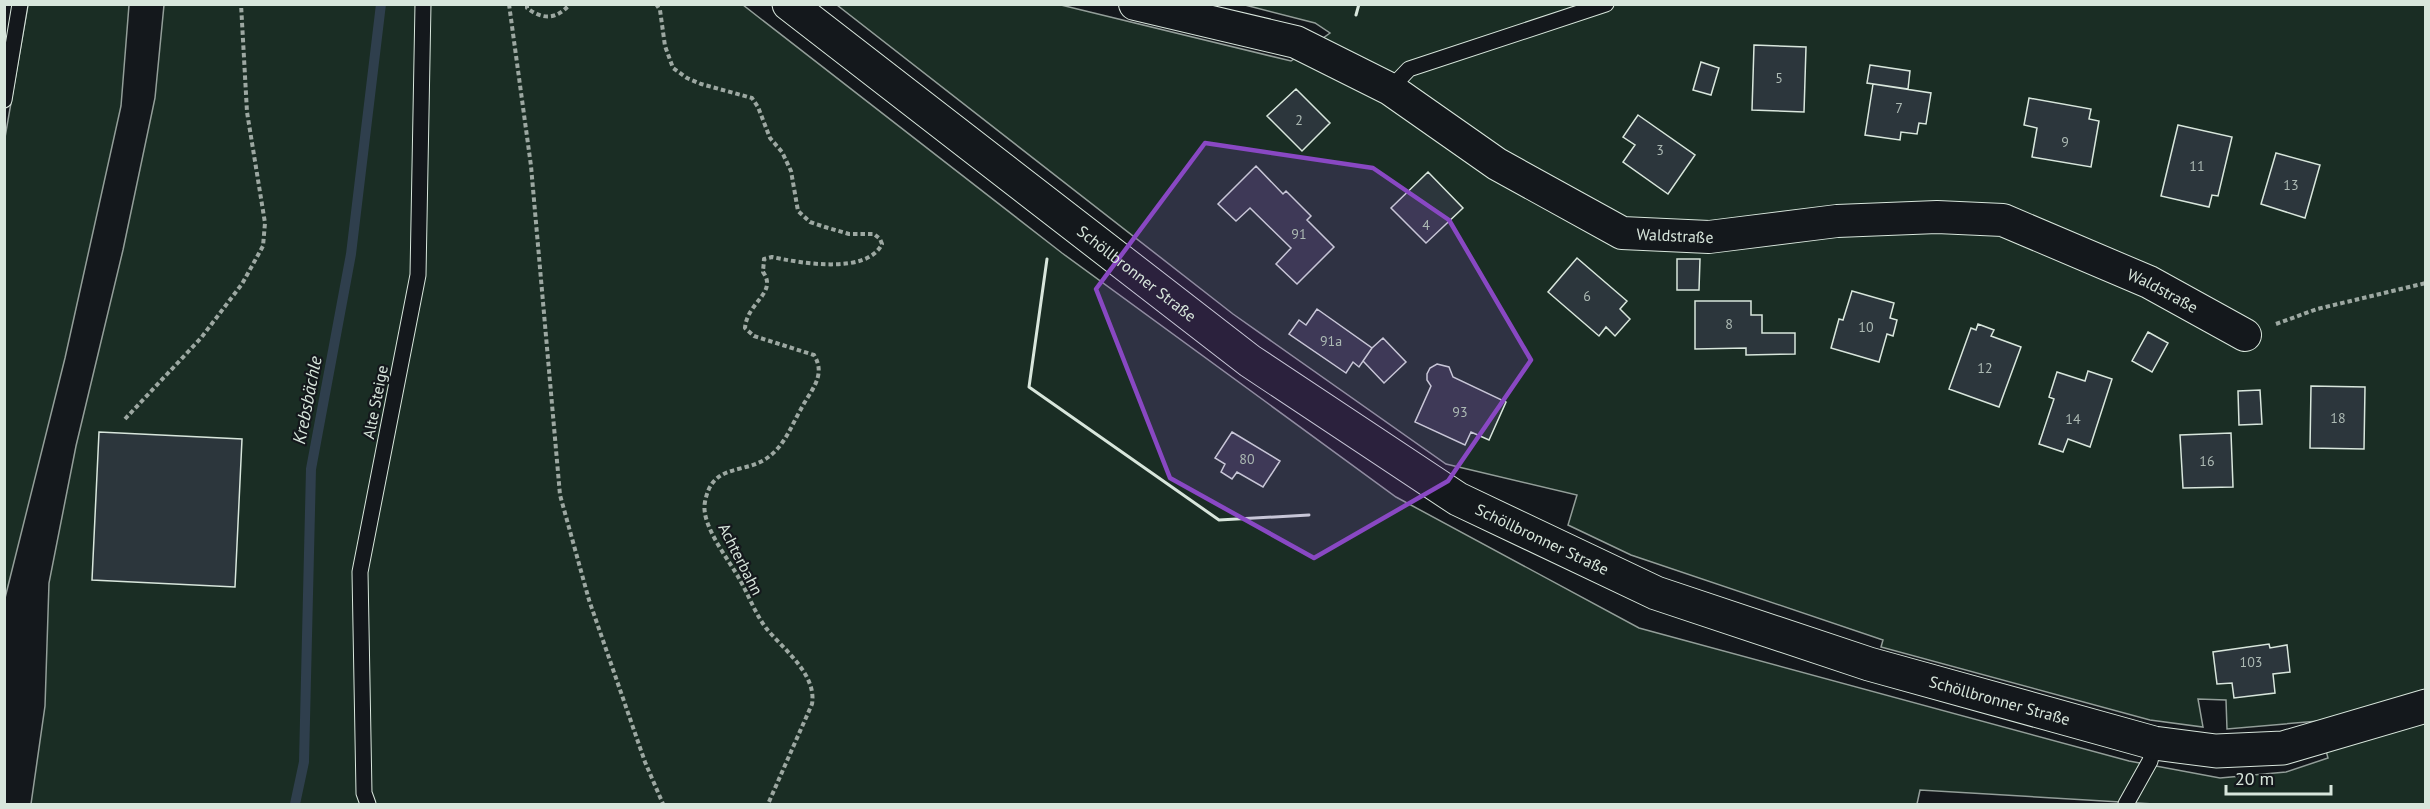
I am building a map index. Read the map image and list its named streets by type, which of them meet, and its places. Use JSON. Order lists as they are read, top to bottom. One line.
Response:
{"streets":{"main road":["Schöllbronner Straße"],"street":["Waldstraße"],"lane":["Alte Steige"],"path":["Achterbahn"]},"water":["Krebsbächle"],"house_numbers":["5","7","2","9","3","11","13","4","91","6","8","10","91a","12","93","18","14","80","16","103"],"scale_bar":"20 m"}
